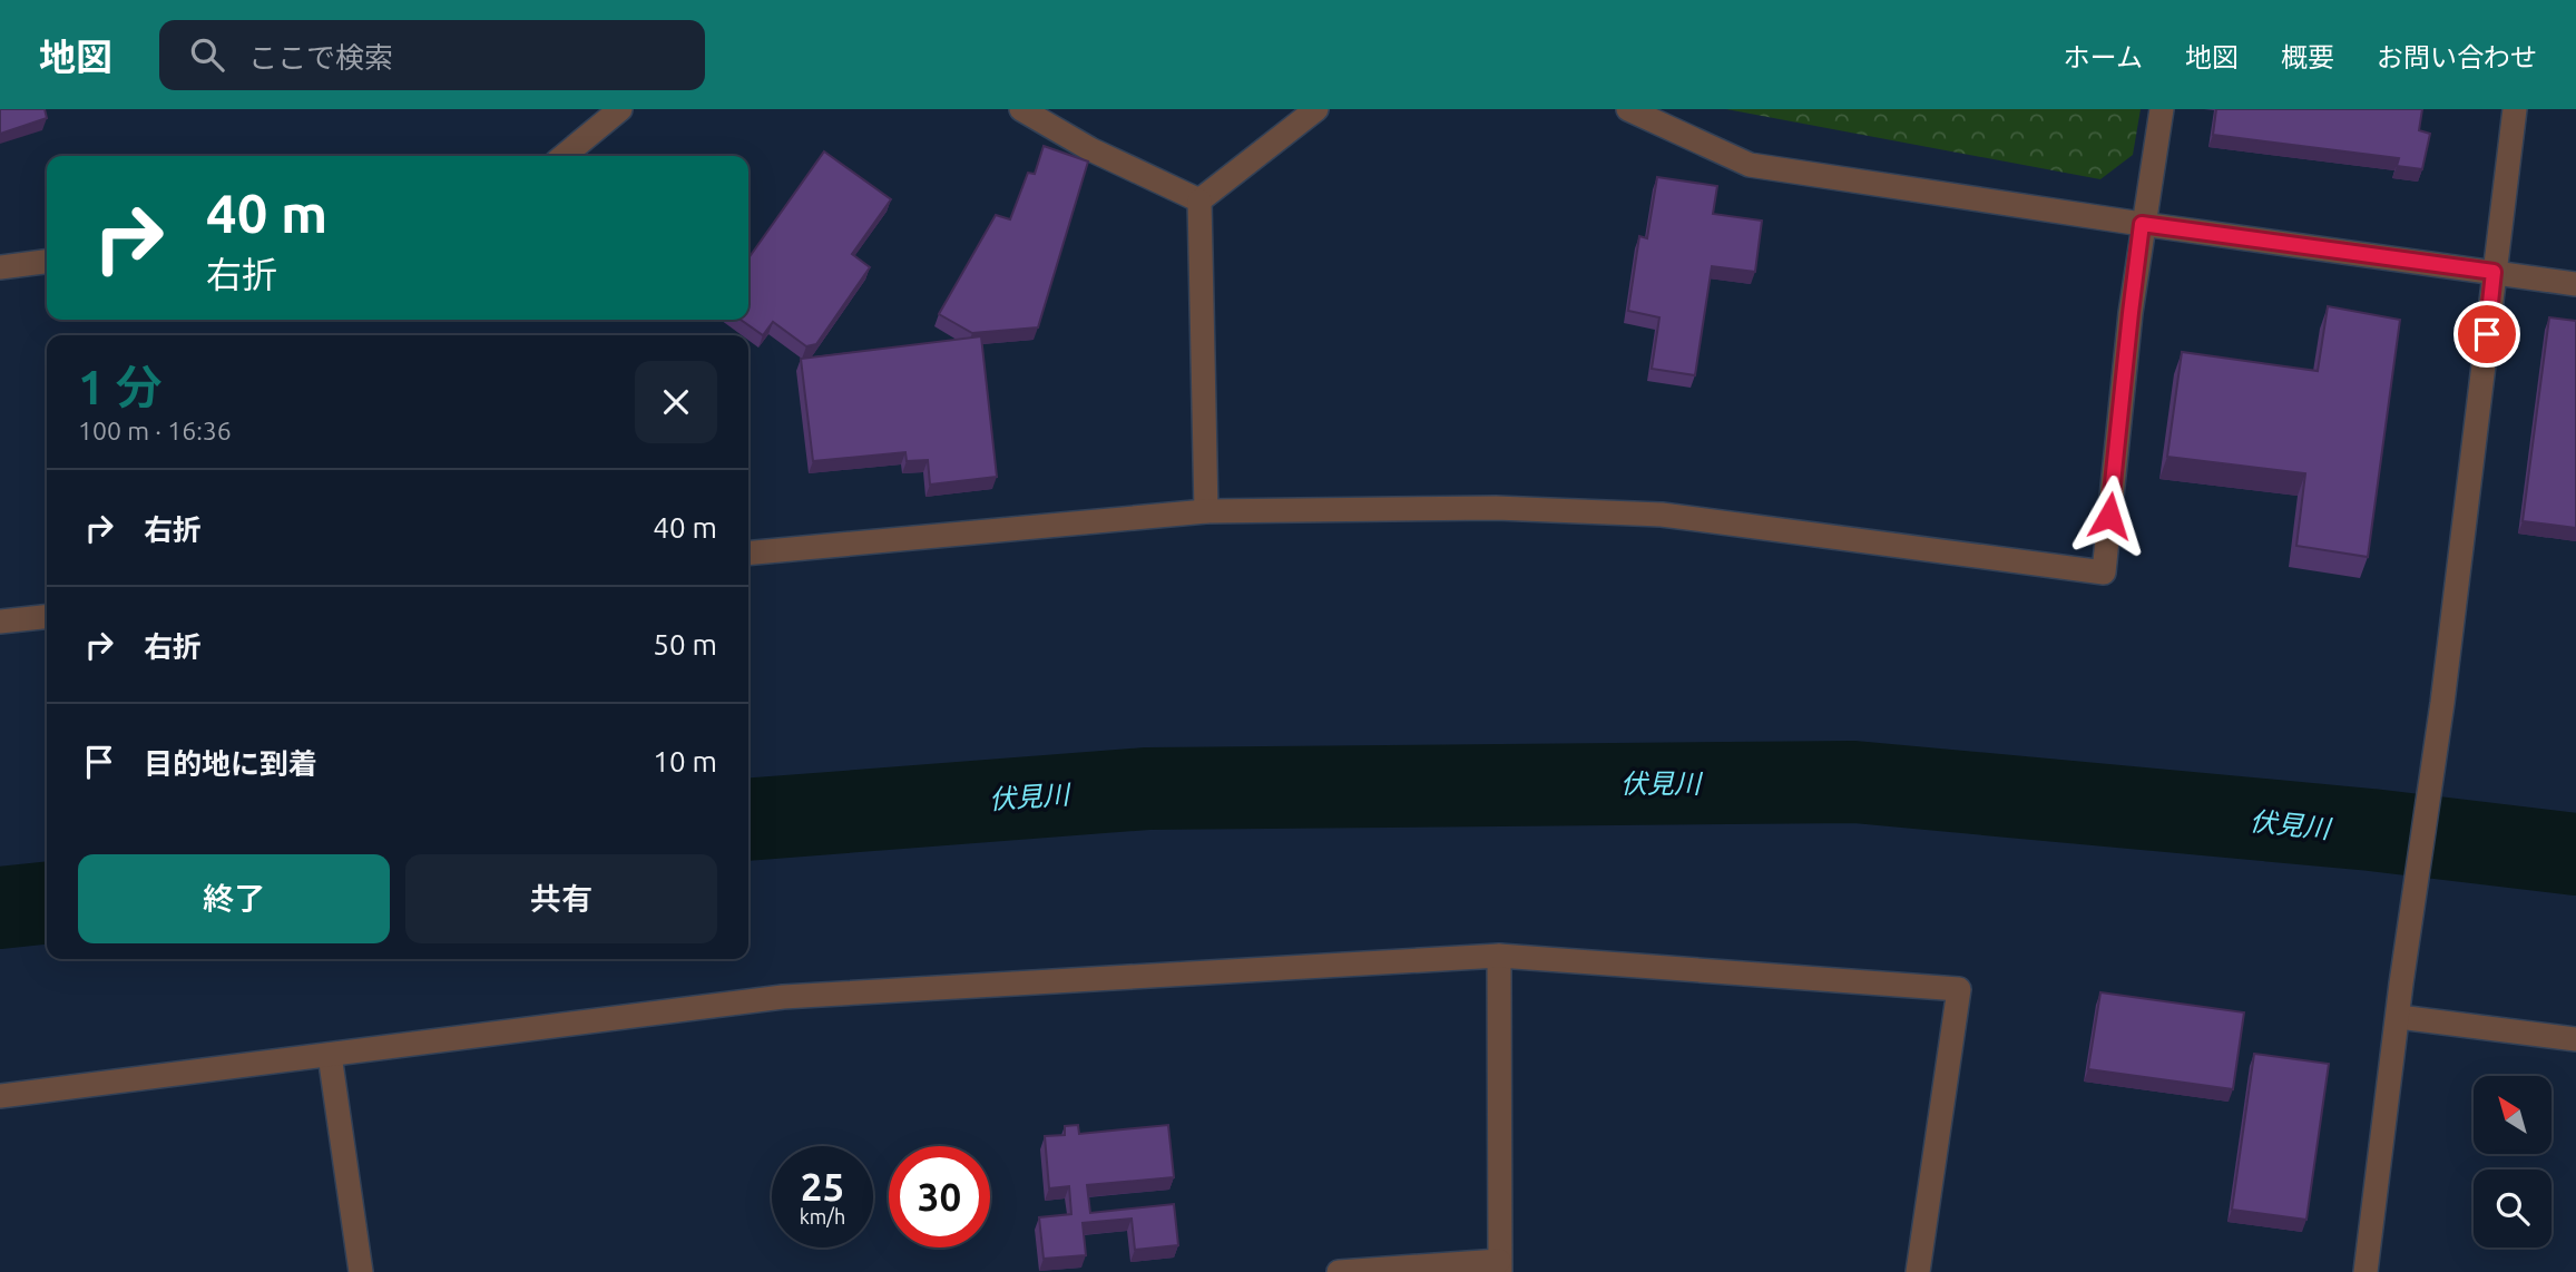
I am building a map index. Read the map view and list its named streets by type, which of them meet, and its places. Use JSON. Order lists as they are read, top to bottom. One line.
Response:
{"water":["伏見川"],"north":"top left","page":{"header":"地図","search":"ここで検索","nav":["ホーム","地図","概要","お問い合わせ"],"turn":["40 m","右折"],"heading":["1 分","100 m · 16:36"],"list":[{"name":"右折","value":"40 m"},{"name":"右折","value":"50 m"},{"name":"目的地に到着","value":"10 m"}],"buttons":["終了","共有"],"speed":"25 km/h","limit":"30"}}
